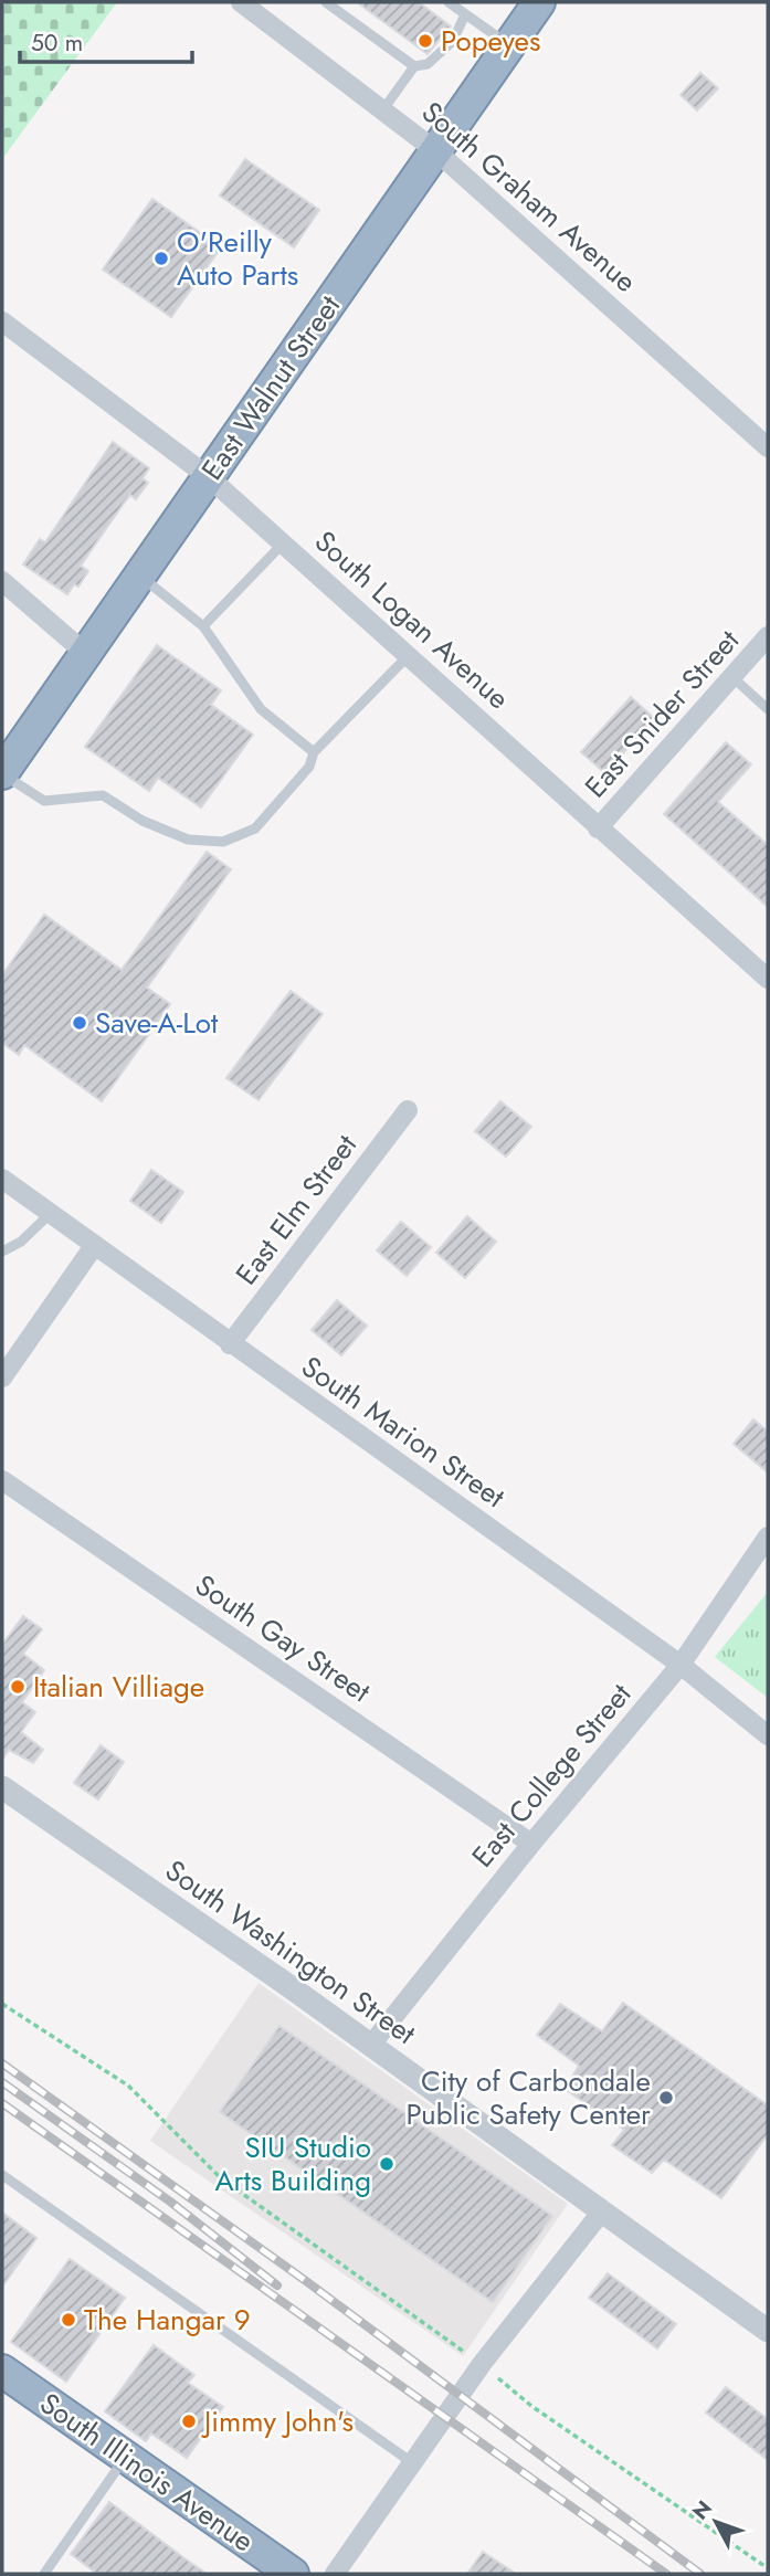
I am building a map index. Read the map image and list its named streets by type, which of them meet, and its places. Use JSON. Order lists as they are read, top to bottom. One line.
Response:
{"streets":{"highway":["East Walnut Street","South Illinois Avenue"],"street":["South Graham Avenue","South Logan Avenue","East Snider Street","East Elm Street","South Marion Street","South Gay Street","East College Street","South Washington Street"]},"crossings":[["South Graham Avenue","East Walnut Street"],["East Walnut Street","South Logan Avenue"],["South Logan Avenue","East Snider Street"],["East Elm Street","South Marion Street"],["South Marion Street","East College Street"],["South Gay Street","East College Street"],["East College Street","South Washington Street"]],"places":["Popeyes","O'Reilly Auto Parts","Save-A-Lot","Italian Villiage","City of Carbondale Public Safety Center","SIU Studio Arts Building","The Hangar 9","Jimmy John's"],"scale_bar":"50 m","north":"top left"}
